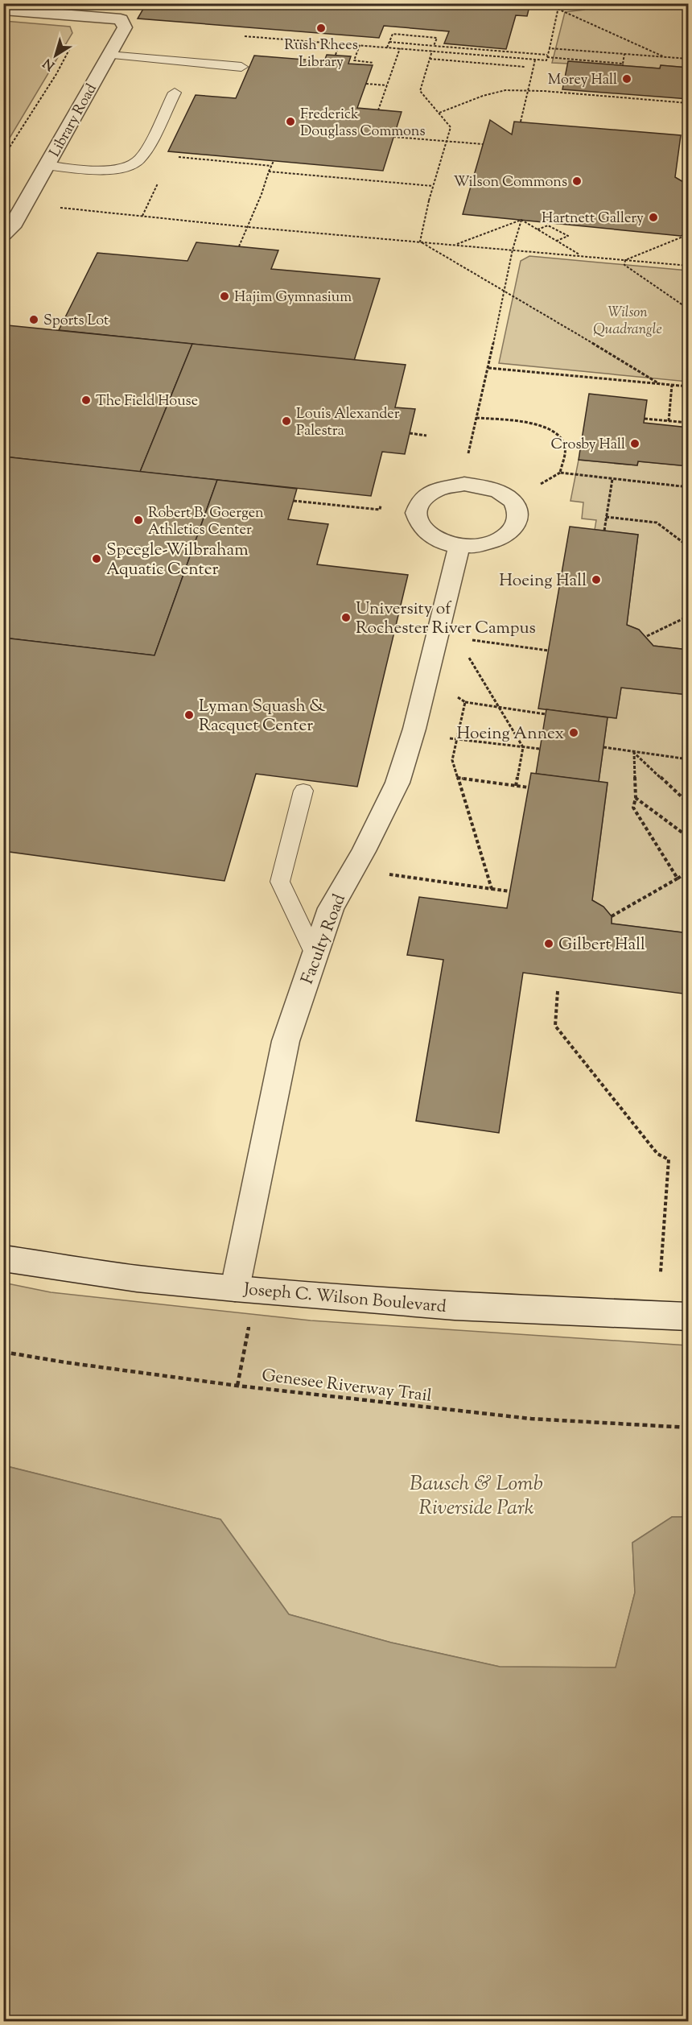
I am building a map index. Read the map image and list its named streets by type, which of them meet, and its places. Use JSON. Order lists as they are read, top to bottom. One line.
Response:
{"streets":{"street":["Library Road","Faculty Road","Joseph C. Wilson Boulevard"],"path":["Genesee Riverway Trail"]},"crossings":[["Faculty Road","Joseph C. Wilson Boulevard"]],"parks":["Wilson Quadrangle","Bausch & Lomb Riverside Park"],"places":["Rush Rhees Library","Morey Hall","Frederick Douglass Commons","Wilson Commons","Hartnett Gallery","Hajim Gymnasium","Sports Lot","The Field House","Louis Alexander Palestra","Crosby Hall","Robert B. Goergen Athletics Center","Speegle-Wilbraham Aquatic Center","Hoeing Hall","University of Rochester River Campus","Lyman Squash & Racquet Center","Hoeing Annex","Gilbert Hall"],"north":"bottom left"}
